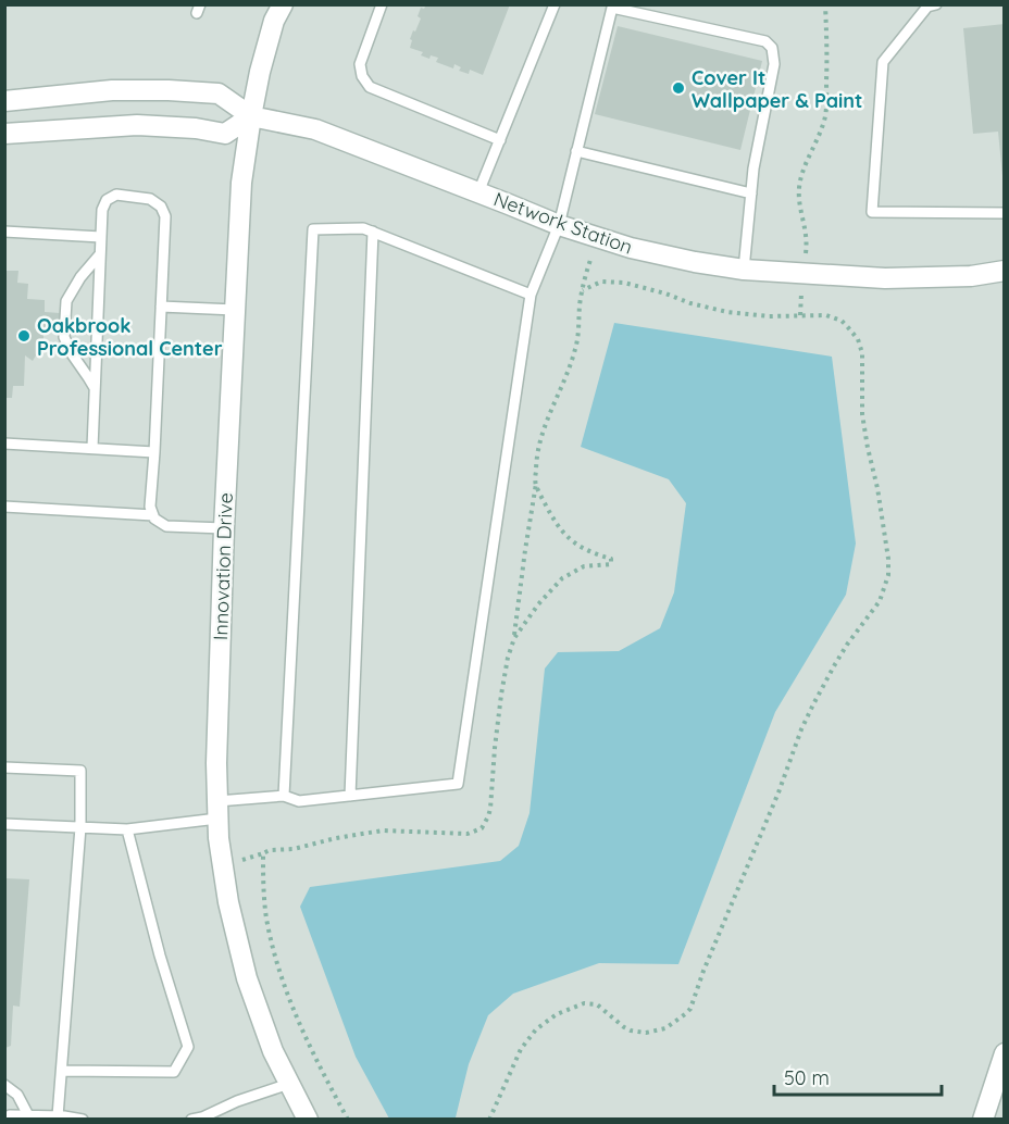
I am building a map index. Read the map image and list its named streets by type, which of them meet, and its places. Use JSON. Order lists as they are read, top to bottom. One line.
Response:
{"streets":{"street":["Network Station","Innovation Drive"]},"crossings":[["Network Station","Innovation Drive"]],"places":["Cover It Wallpaper & Paint","Oakbrook Professional Center"],"scale_bar":"50 m"}
